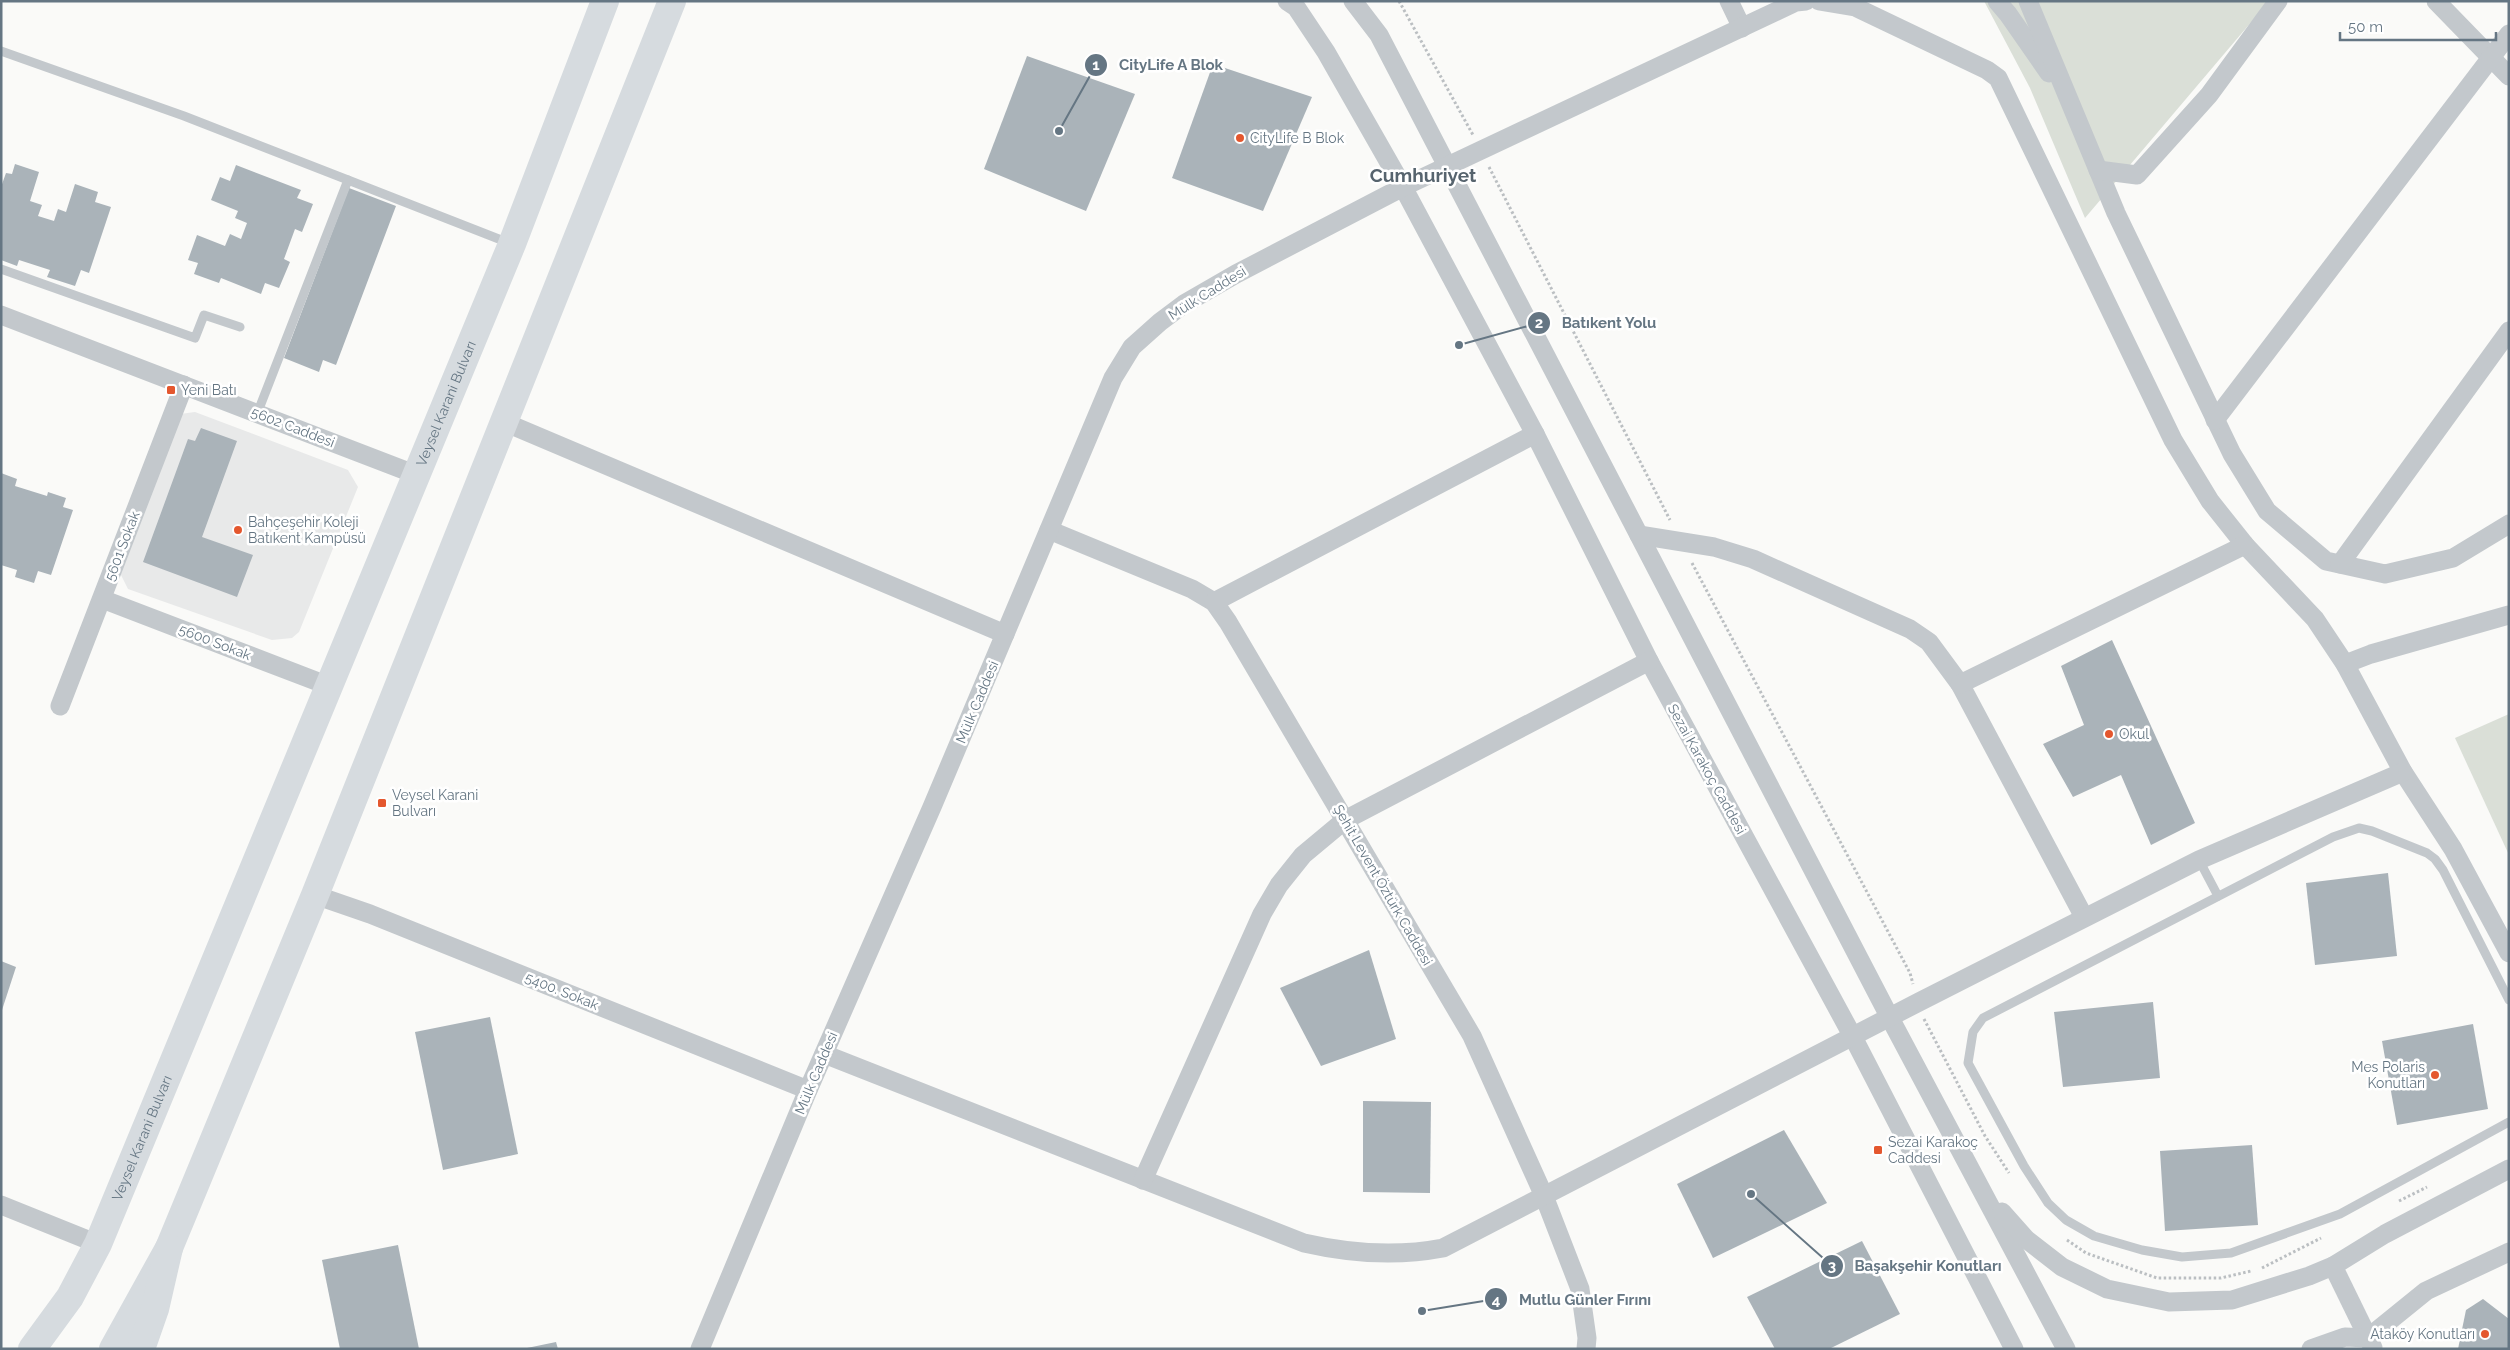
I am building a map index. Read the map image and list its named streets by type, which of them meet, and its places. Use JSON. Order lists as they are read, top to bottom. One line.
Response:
{"streets":{"main road":["Veysel Karani Bulvarı"],"street":["Mülk Caddesi","5602 Caddesi","5601 Sokak","5600 Sokak","Sezai Karakoç Caddesi","Şehit Levent Öztürk Caddesi","5400. Sokak"]},"crossings":[["Mülk Caddesi","Sezai Karakoç Caddesi"],["Mülk Caddesi","Şehit Levent Öztürk Caddesi"],["Mülk Caddesi","5400. Sokak"],["Veysel Karani Bulvarı","5602 Caddesi"],["Veysel Karani Bulvarı","5600 Sokak"],["5602 Caddesi","5601 Sokak"],["5601 Sokak","5600 Sokak"]],"districts":["Cumhuriyet"],"places":{"other":["CityLife A Blok","CityLife B Blok","Batıkent Yolu","Bahçeşehir Koleji Batıkent Kampüsü","Okul","Mes Polaris Konutları","Başakşehir Konutları","Mutlu Günler Fırını","Ataköy Konutları"],"transit":["Yeni Batı","Veysel Karani Bulvarı","Sezai Karakoç Caddesi"]},"scale_bar":"50 m"}
